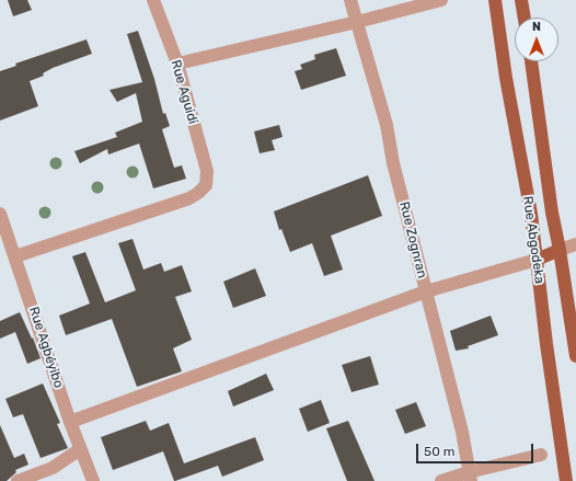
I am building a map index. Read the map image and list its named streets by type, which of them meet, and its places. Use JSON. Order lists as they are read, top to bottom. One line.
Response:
{"streets":{"main road":["Rue Abgodeka"],"street":["Rue Aguidi","Rue Zognran","Rue Agbéyibo"]},"crossings":[["Rue Aguidi","Rue Agbéyibo"]],"scale_bar":"50 m","north":"top"}
